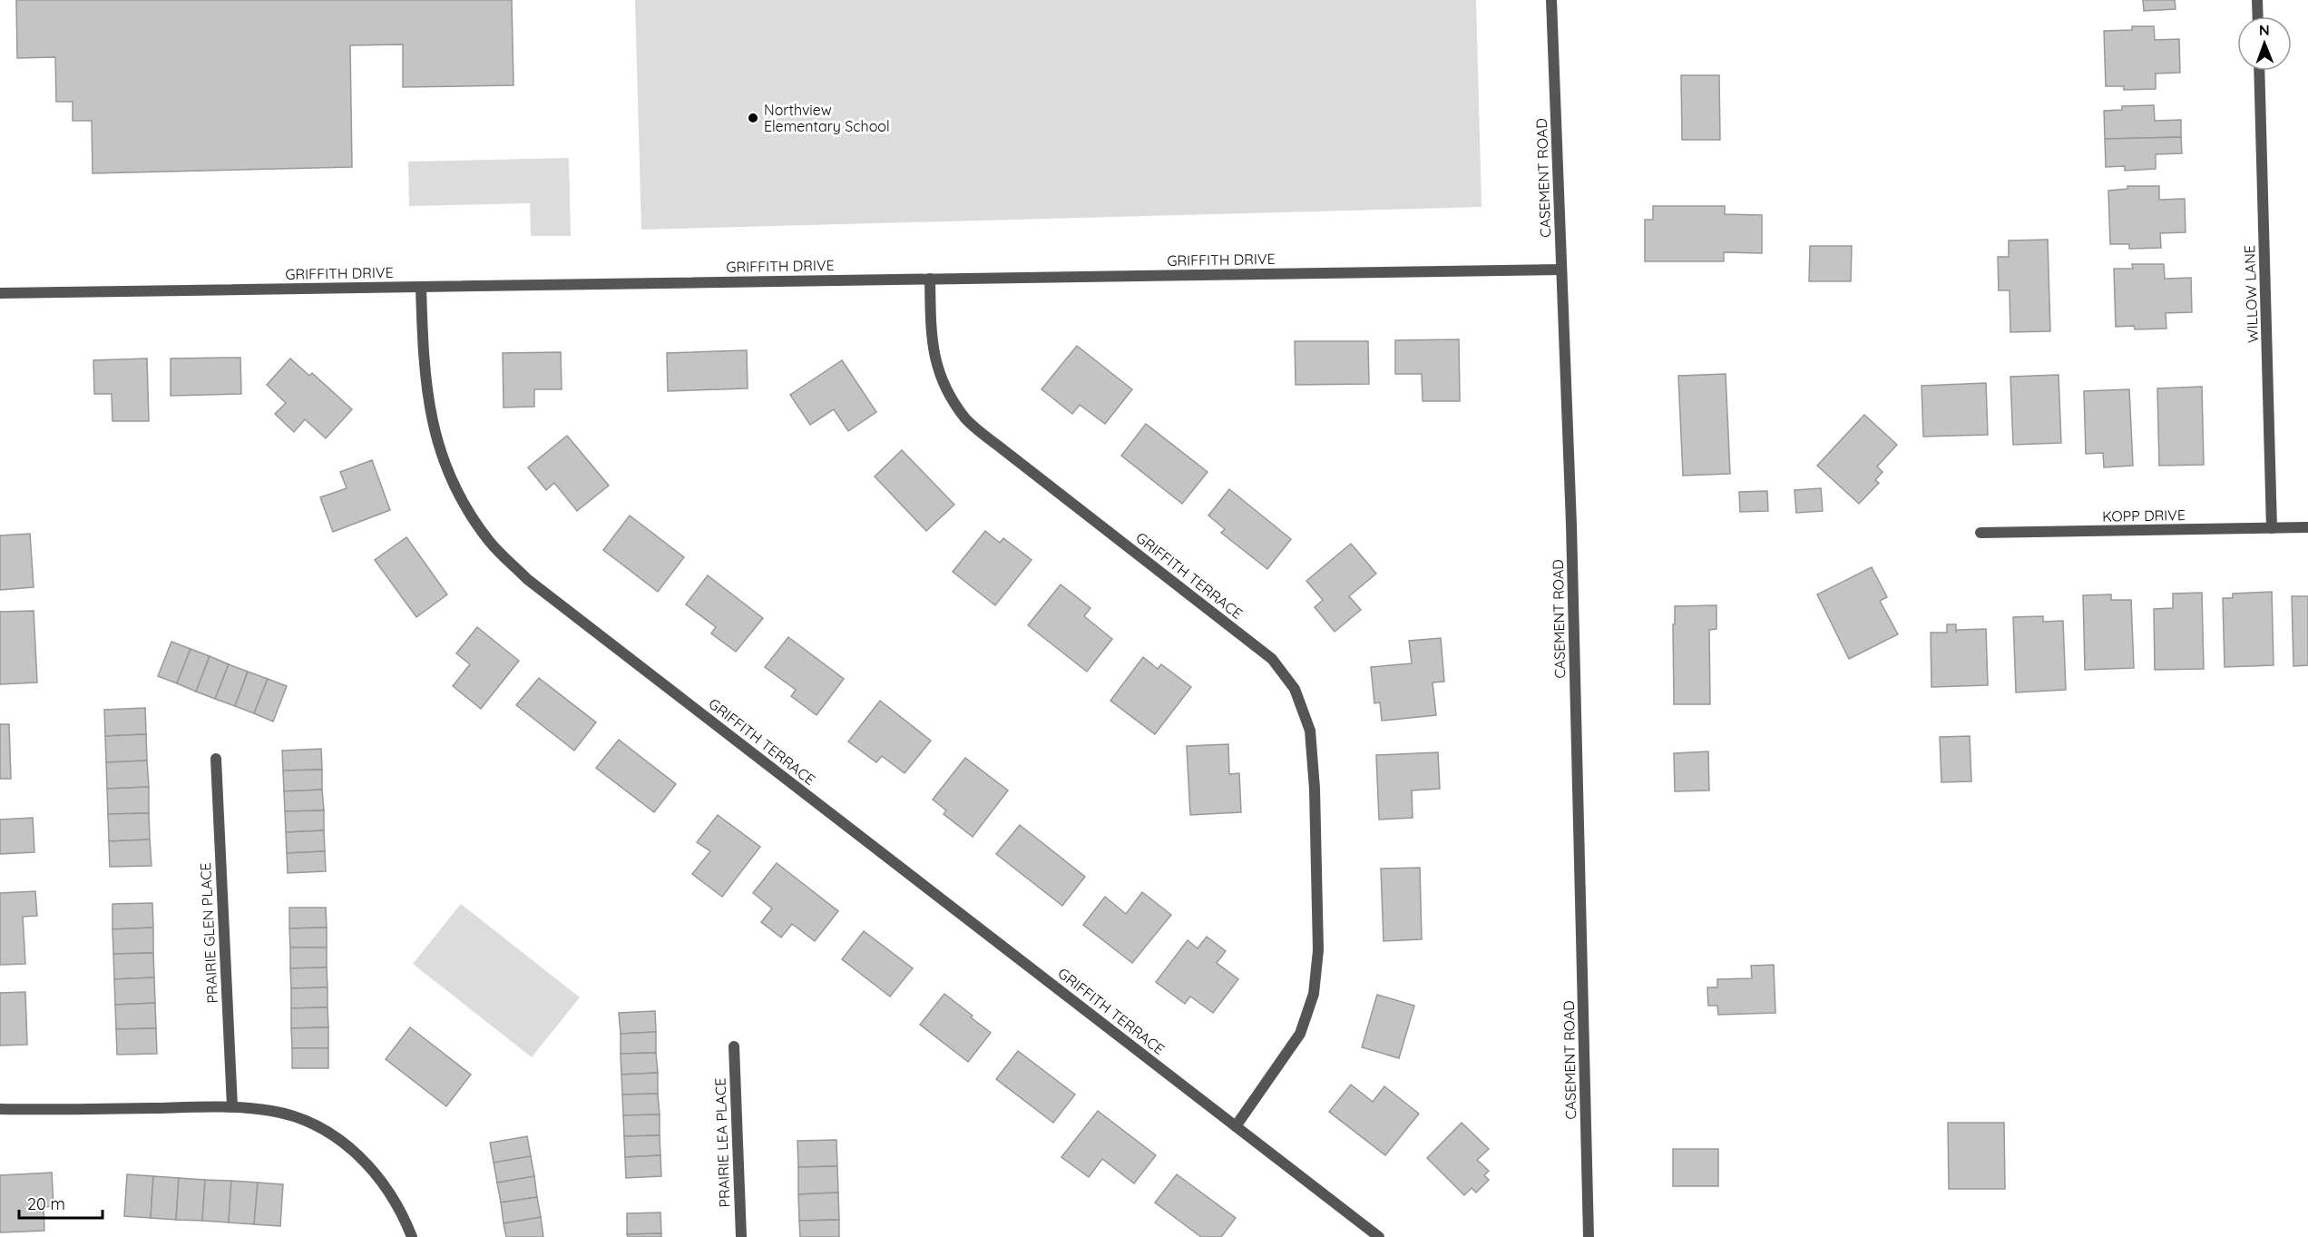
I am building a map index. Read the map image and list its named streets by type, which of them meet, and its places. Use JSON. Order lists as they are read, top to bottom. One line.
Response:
{"streets":{"street":["CASEMENT ROAD","GRIFFITH DRIVE","WILLOW LANE","KOPP DRIVE","GRIFFITH TERRACE","PRAIRIE GLEN PLACE","PRAIRIE LEA PLACE"]},"crossings":[["CASEMENT ROAD","GRIFFITH DRIVE"],["GRIFFITH DRIVE","GRIFFITH TERRACE"],["WILLOW LANE","KOPP DRIVE"]],"places":["Northview Elementary School"],"scale_bar":"20 m","north":"top"}
